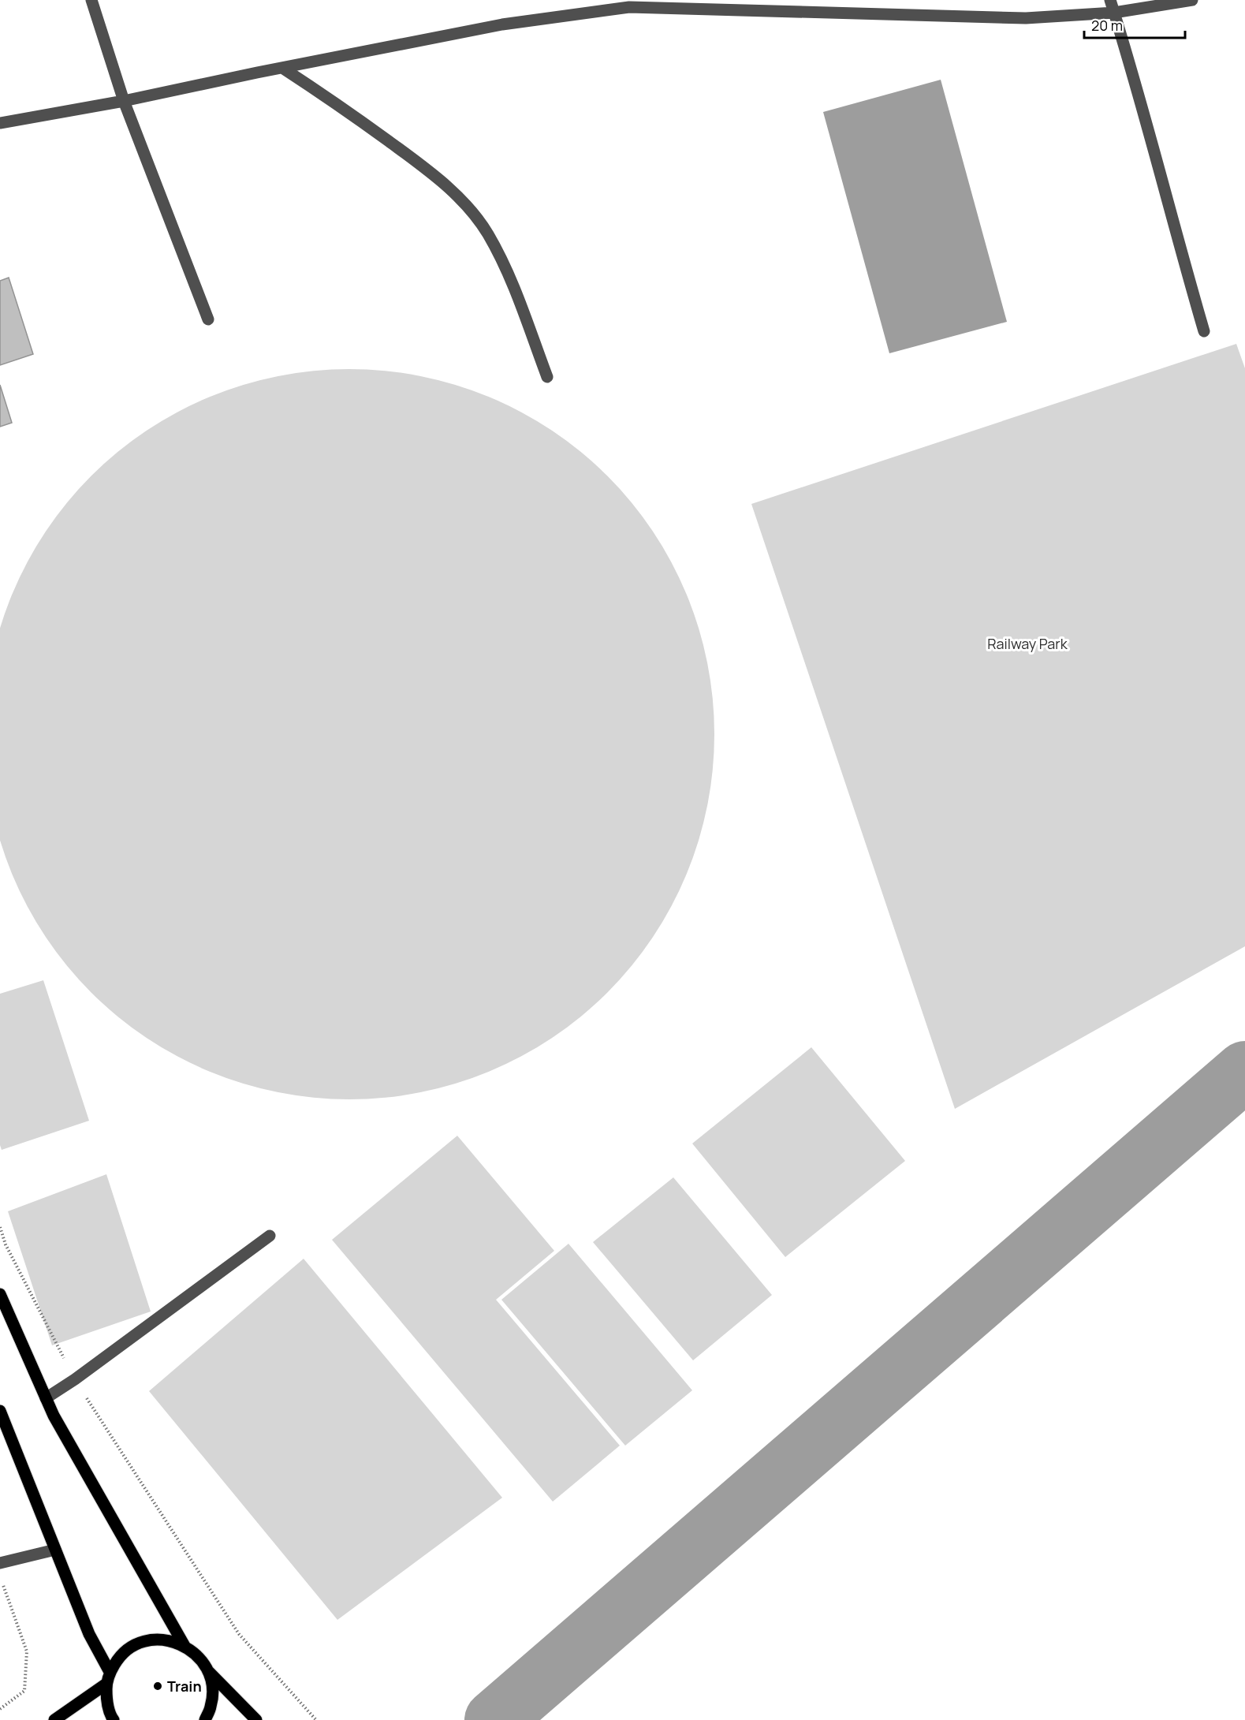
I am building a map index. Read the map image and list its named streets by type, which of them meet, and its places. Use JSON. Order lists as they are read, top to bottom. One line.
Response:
{"parks":["Railway Park"],"places":["Train"],"scale_bar":"20 m"}
